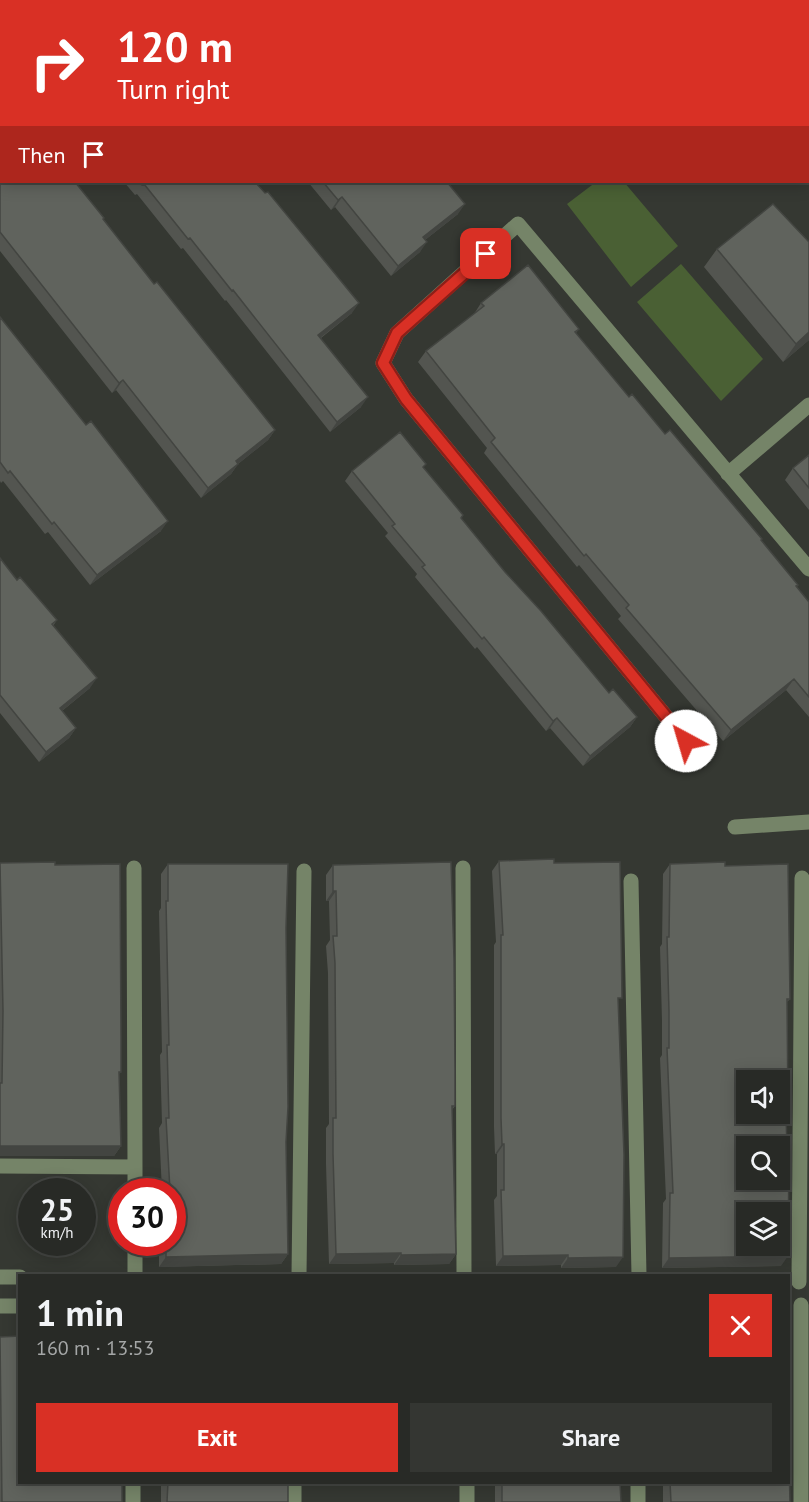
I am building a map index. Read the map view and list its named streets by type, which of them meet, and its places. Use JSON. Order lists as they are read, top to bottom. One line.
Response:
{"page":{"turn":["120 m","Turn right"],"then":"Then","speed":"25 km/h","limit":"30","heading":["1 min","160 m · 13:53"],"buttons":["Exit","Share"]}}
